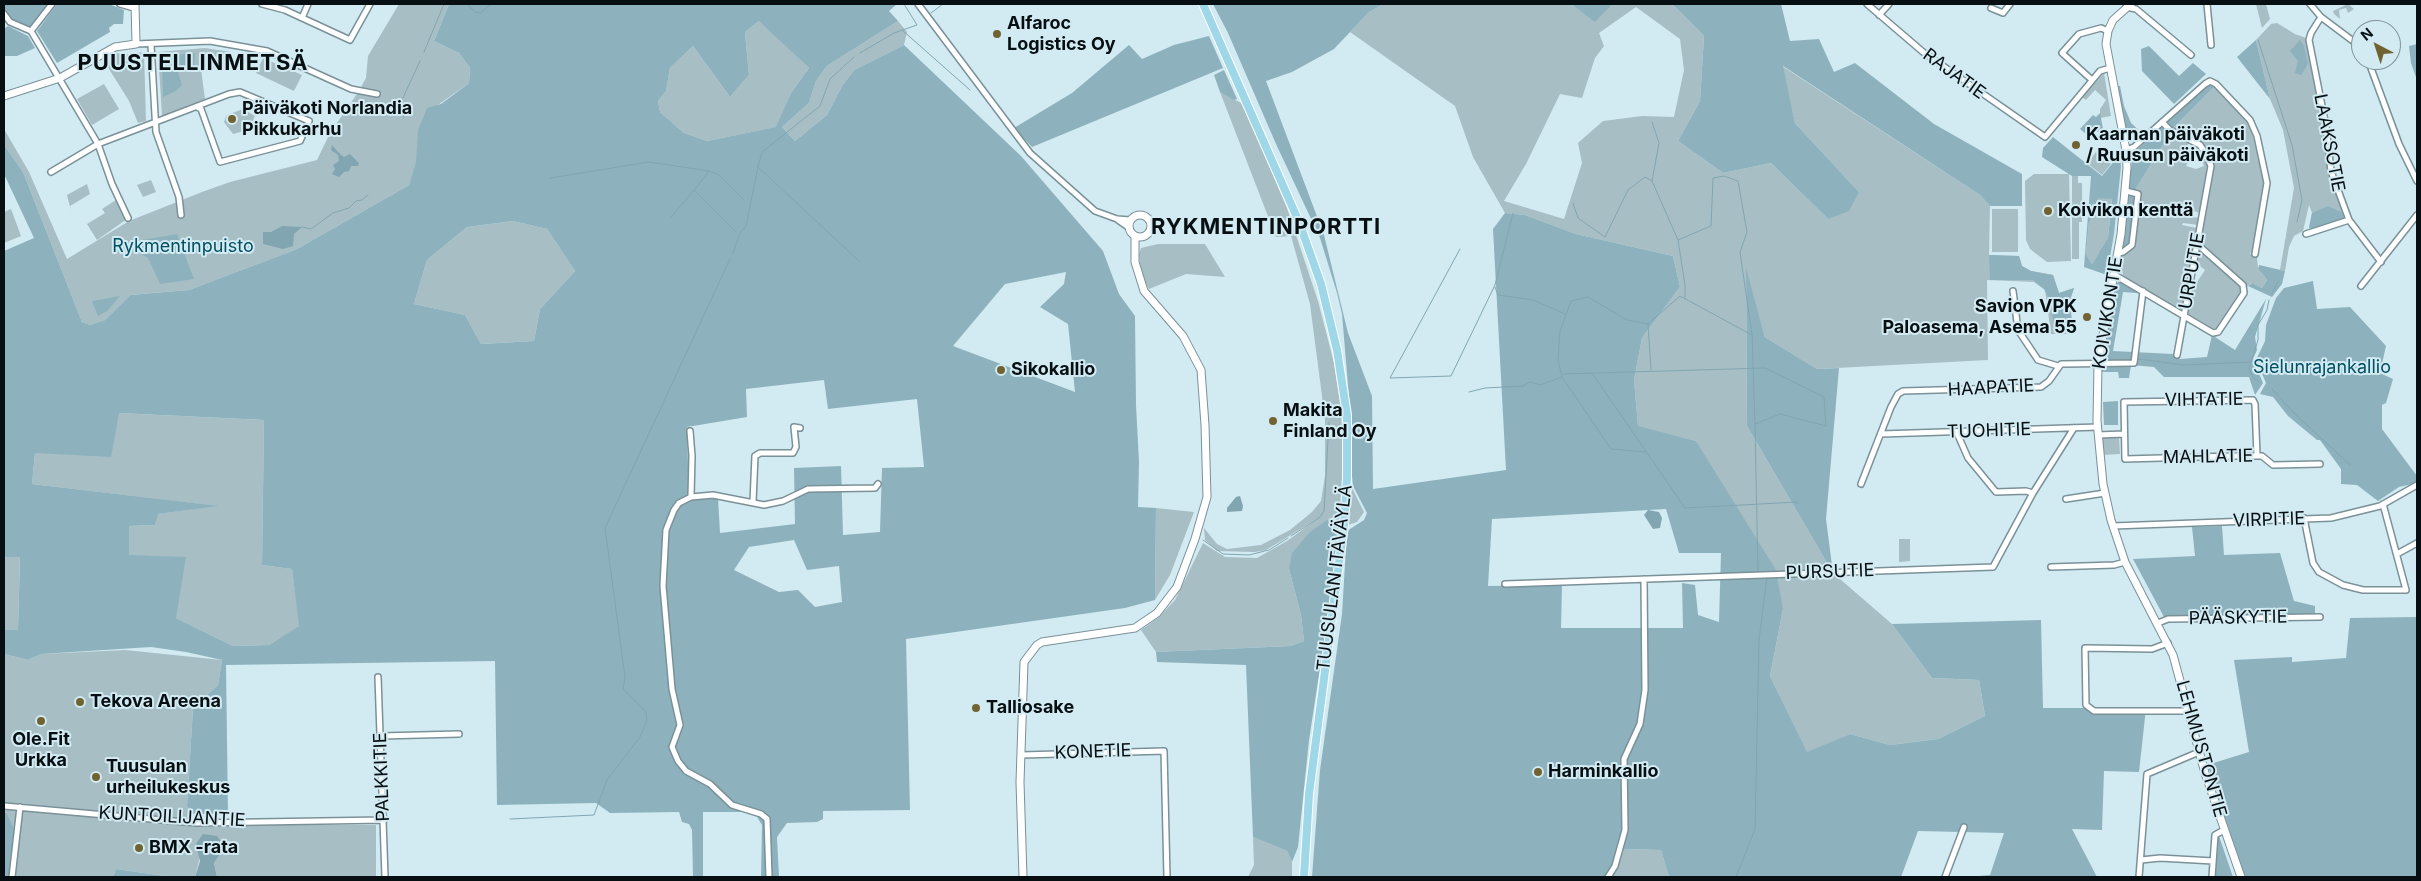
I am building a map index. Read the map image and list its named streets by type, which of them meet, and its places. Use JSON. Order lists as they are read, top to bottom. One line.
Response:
{"streets":{"main road":["TUUSULAN ITÄVÄYLÄ"],"street":["RAJATIE","LAAKSOTIE","URPUTIE","KOIVIKONTIE","HAAPATIE","VIHTATIE","TUOHITIE","MAHLATIE","VIRPITIE","PURSUTIE","PÄÄSKYTIE","LEHMUSTONTIE","KONETIE","PALKKITIE","KUNTOILIJANTIE"]},"crossings":[["KOIVIKONTIE","HAAPATIE"],["KOIVIKONTIE","TUOHITIE"],["KOIVIKONTIE","VIRPITIE"],["KOIVIKONTIE","PÄÄSKYTIE"],["KOIVIKONTIE","LEHMUSTONTIE"],["HAAPATIE","TUOHITIE"],["VIHTATIE","MAHLATIE"],["TUOHITIE","MAHLATIE"],["TUOHITIE","PURSUTIE"],["PÄÄSKYTIE","LEHMUSTONTIE"],["PALKKITIE","KUNTOILIJANTIE"]],"districts":["PUUSTELLINMETSÄ","RYKMENTINPORTTI"],"parks":["Rykmentinpuisto","Sielunrajankallio"],"places":["Alfaroc Logistics Oy","Päiväkoti Norlandia Pikkukarhu","Kaarnan päiväkoti / Ruusun päiväkoti","Koivikon kenttä","Savion VPK Paloasema, Asema 55","Sikokallio","Makita Finland Oy","Tekova Areena","Talliosake","Ole.Fit Urkka","Harminkallio","Tuusulan urheilukeskus","BMX -rata"],"north":"top left"}
